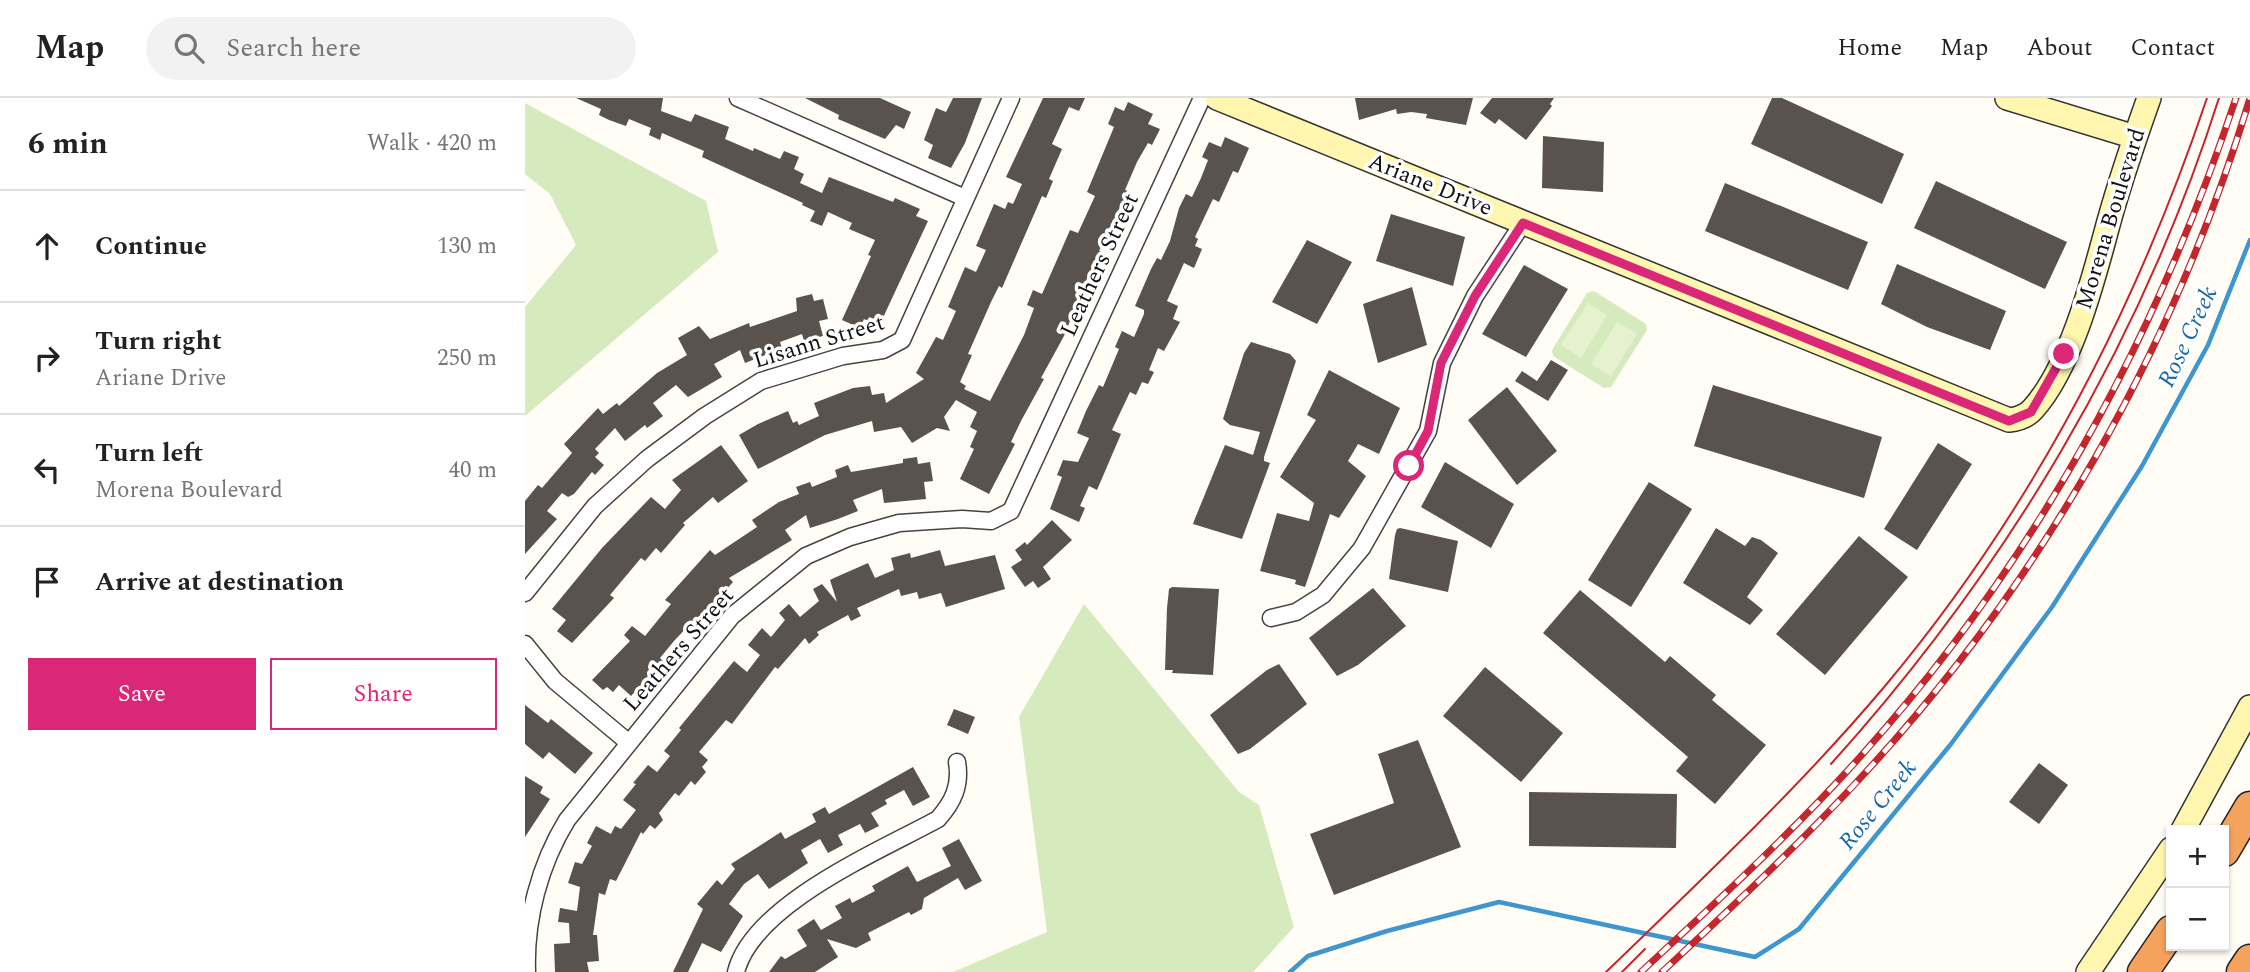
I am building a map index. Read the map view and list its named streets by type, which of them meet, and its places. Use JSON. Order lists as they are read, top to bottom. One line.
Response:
{"streets":{"street":["Ariane Drive","Morena Boulevard","Leathers Street","Lisann Street"]},"crossings":[["Ariane Drive","Morena Boulevard"]],"water":["Rose Creek"],"page":{"header":"Map","search":"Search here","nav":["Home","Map","About","Contact"],"heading":["6 min","Walk · 420 m"],"list":[["Continue","130 m"],["Turn right","Ariane Drive","250 m"],["Turn left","Morena Boulevard","40 m"],"Arrive at destination"],"buttons":["Save","Share"],"map_buttons":["+","−"]}}
